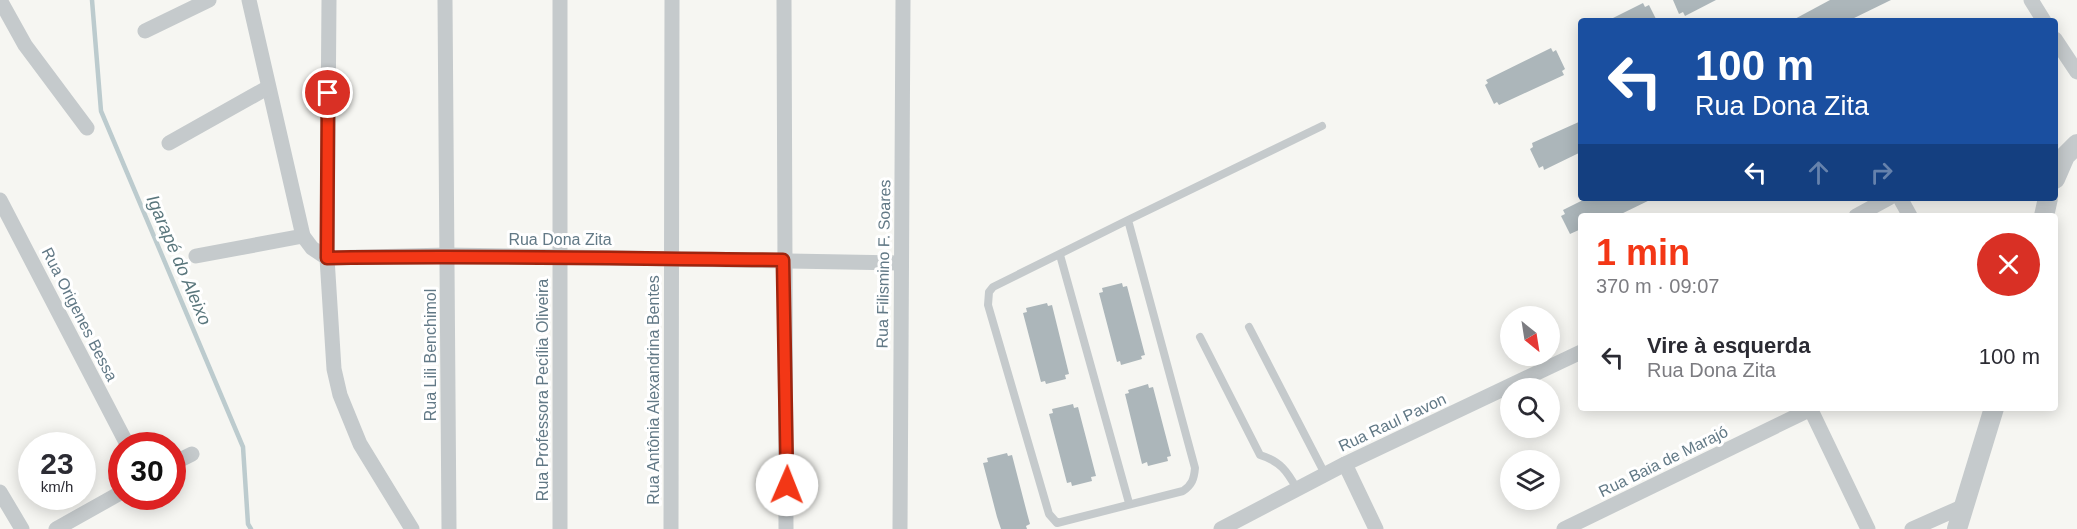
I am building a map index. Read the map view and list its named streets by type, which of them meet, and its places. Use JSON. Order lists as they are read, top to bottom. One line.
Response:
{"streets":{"street":["Rua Dona Zita","Rua Filismino F. Soares","Rua Origenes Bessa","Rua Lili Benchimol","Rua Professora Pecília Oliveira","Rua Antônia Alexandrina Bentes","Rua Raul Pavon","Rua Baia de Marajó"]},"crossings":[["Rua Dona Zita","Rua Filismino F. Soares"],["Rua Dona Zita","Rua Lili Benchimol"],["Rua Dona Zita","Rua Professora Pecília Oliveira"],["Rua Dona Zita","Rua Antônia Alexandrina Bentes"]],"water":["Igarapé do Aleixo"],"north":"bottom right","page":{"turn":["100 m","Rua Dona Zita"],"heading":["1 min","370 m · 09:07"],"list":[{"name":"Vire à esquerda","note":"Rua Dona Zita","value":"100 m"}],"speed":"23 km/h","limit":"30"}}
